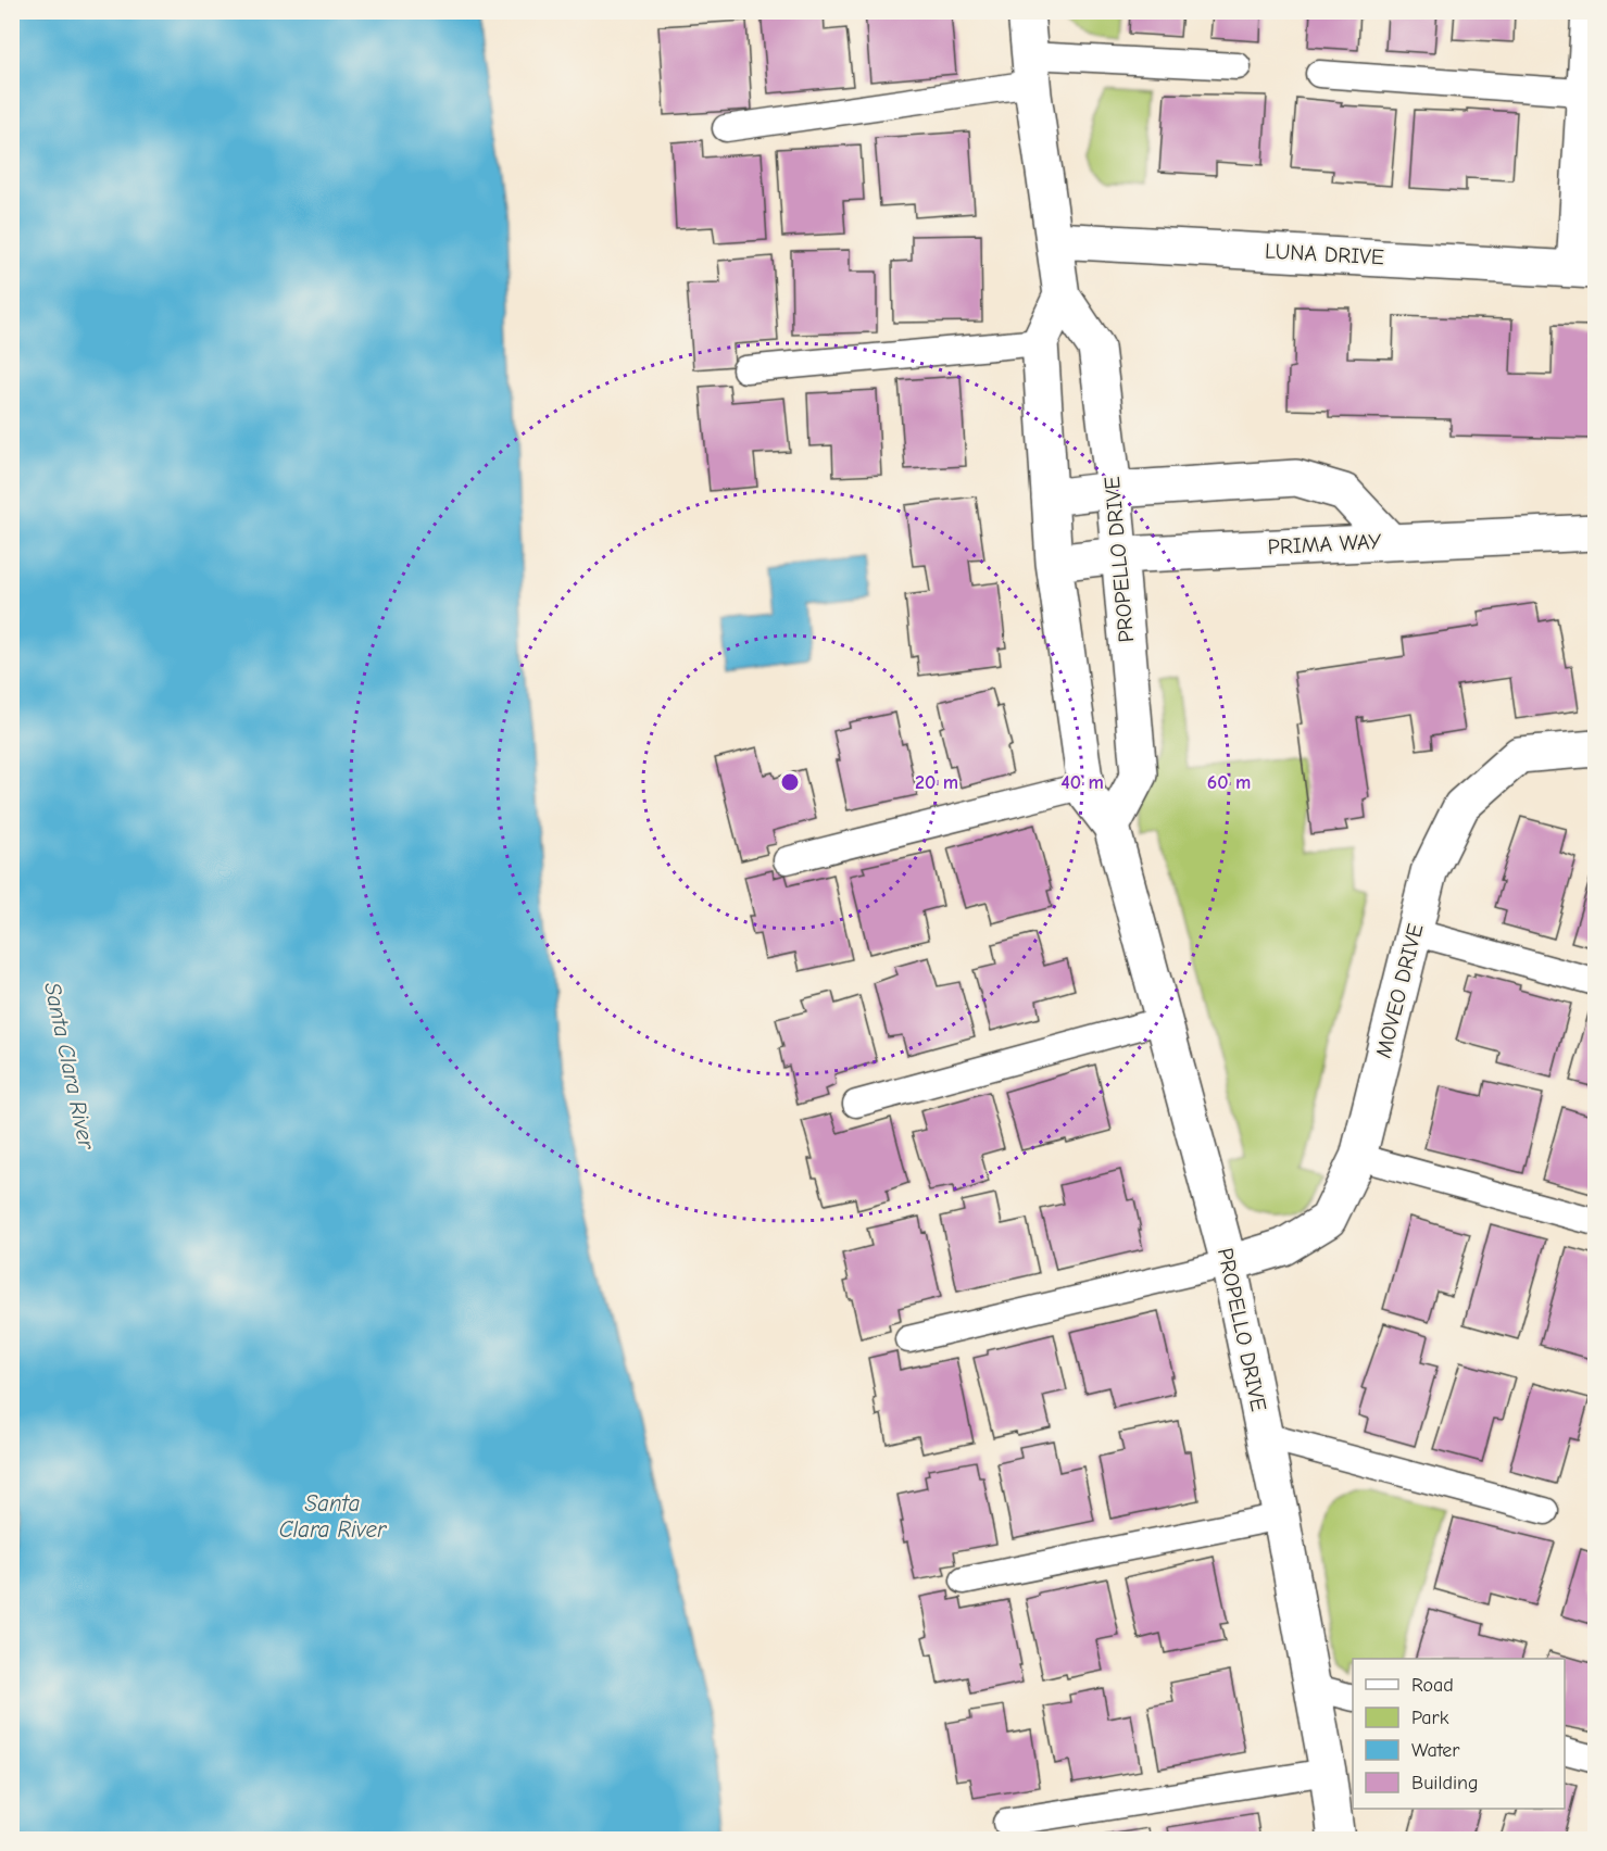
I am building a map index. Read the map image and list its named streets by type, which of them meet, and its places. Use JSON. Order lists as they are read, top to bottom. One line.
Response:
{"streets":{"street":["LUNA DRIVE","PRIMA WAY","PROPELLO DRIVE","MOVEO DRIVE"]},"crossings":[["LUNA DRIVE","PROPELLO DRIVE"],["PRIMA WAY","PROPELLO DRIVE"],["PROPELLO DRIVE","MOVEO DRIVE"]],"water":["Santa Clara River"],"legend":["Road","Park","Water","Building"],"rings":["20 m","40 m","60 m"]}
